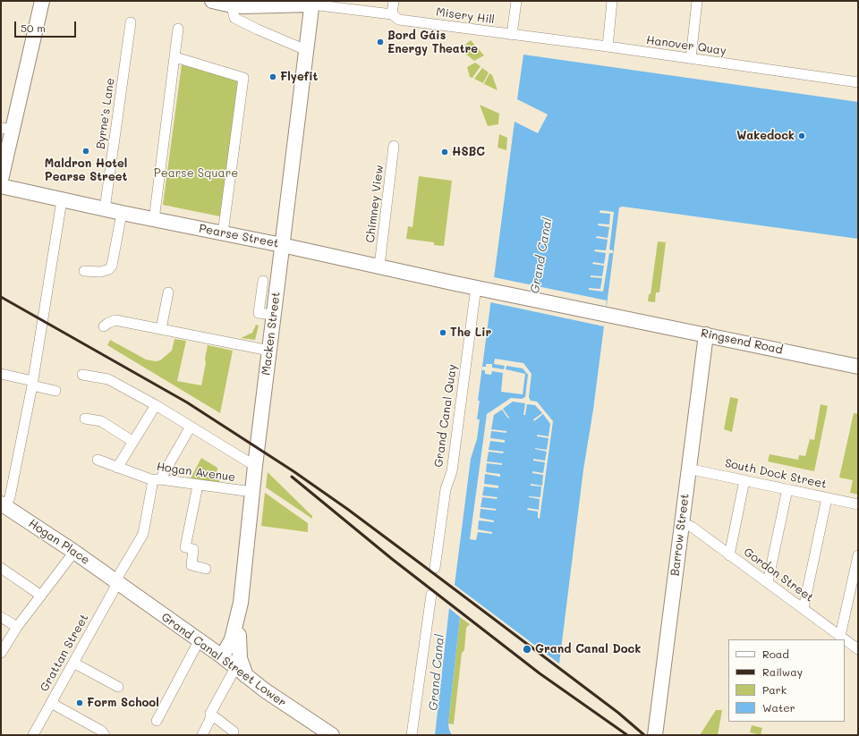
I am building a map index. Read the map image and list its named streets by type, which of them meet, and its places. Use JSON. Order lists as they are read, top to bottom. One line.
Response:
{"streets":{"main road":["Pearse Street","Macken Street","Ringsend Road","Barrow Street","Hogan Place","Grand Canal Street Lower"],"street":["Misery Hill","Hanover Quay","Byrne's Lane","Chimney View","Grand Canal Quay","Hogan Avenue","South Dock Street","Gordon Street","Grattan Street"]},"crossings":[["Misery Hill","Hanover Quay"],["Misery Hill","Macken Street"],["Byrne's Lane","Pearse Street"],["Chimney View","Pearse Street"],["Pearse Street","Macken Street"],["Pearse Street","Ringsend Road"],["Pearse Street","Grand Canal Quay"],["Macken Street","Hogan Avenue"],["Macken Street","Grand Canal Street Lower"],["Ringsend Road","Barrow Street"],["Hogan Avenue","Grattan Street"],["South Dock Street","Barrow Street"],["Barrow Street","Gordon Street"],["Hogan Place","Grattan Street"],["Hogan Place","Grand Canal Street Lower"],["Grattan Street","Grand Canal Street Lower"]],"water":["Grand Canal"],"parks":["Pearse Square"],"places":["Bord Gáis Energy Theatre","Flyefit","Wakedock","Maldron Hotel Pearse Street","HSBC","The Lir","Grand Canal Dock","Form School"],"legend":["Road","Railway","Park","Water"],"scale_bar":"50 m"}
